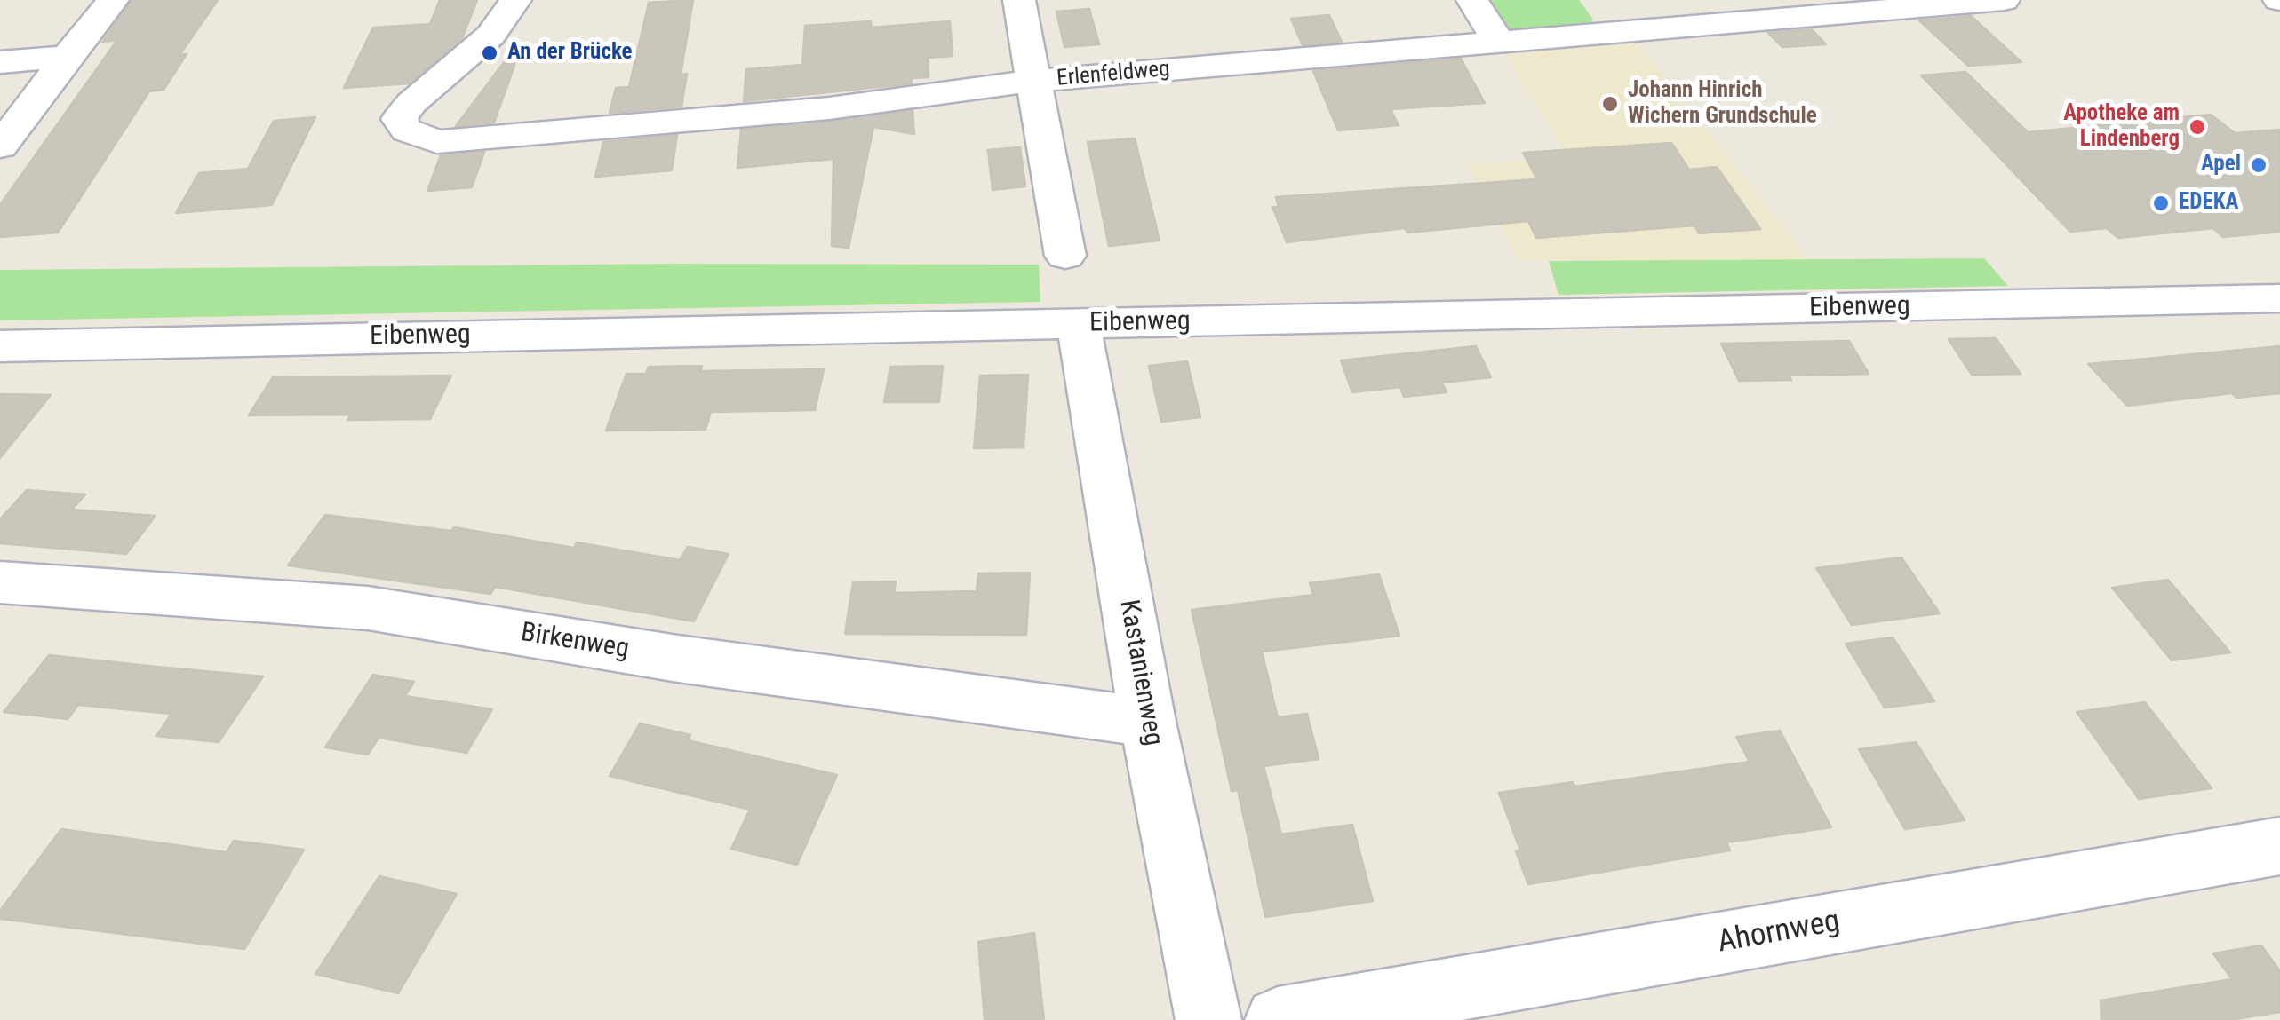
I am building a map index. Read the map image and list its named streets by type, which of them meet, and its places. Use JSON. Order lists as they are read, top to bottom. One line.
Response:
{"streets":{"street":["Erlenfeldweg","Eibenweg","Birkenweg","Kastanienweg","Ahornweg"]},"crossings":[["Eibenweg","Kastanienweg"],["Birkenweg","Kastanienweg"]],"places":["An der Brücke","Johann Hinrich Wichern Grundschule","Apotheke am Lindenberg","Apel","EDEKA"]}
